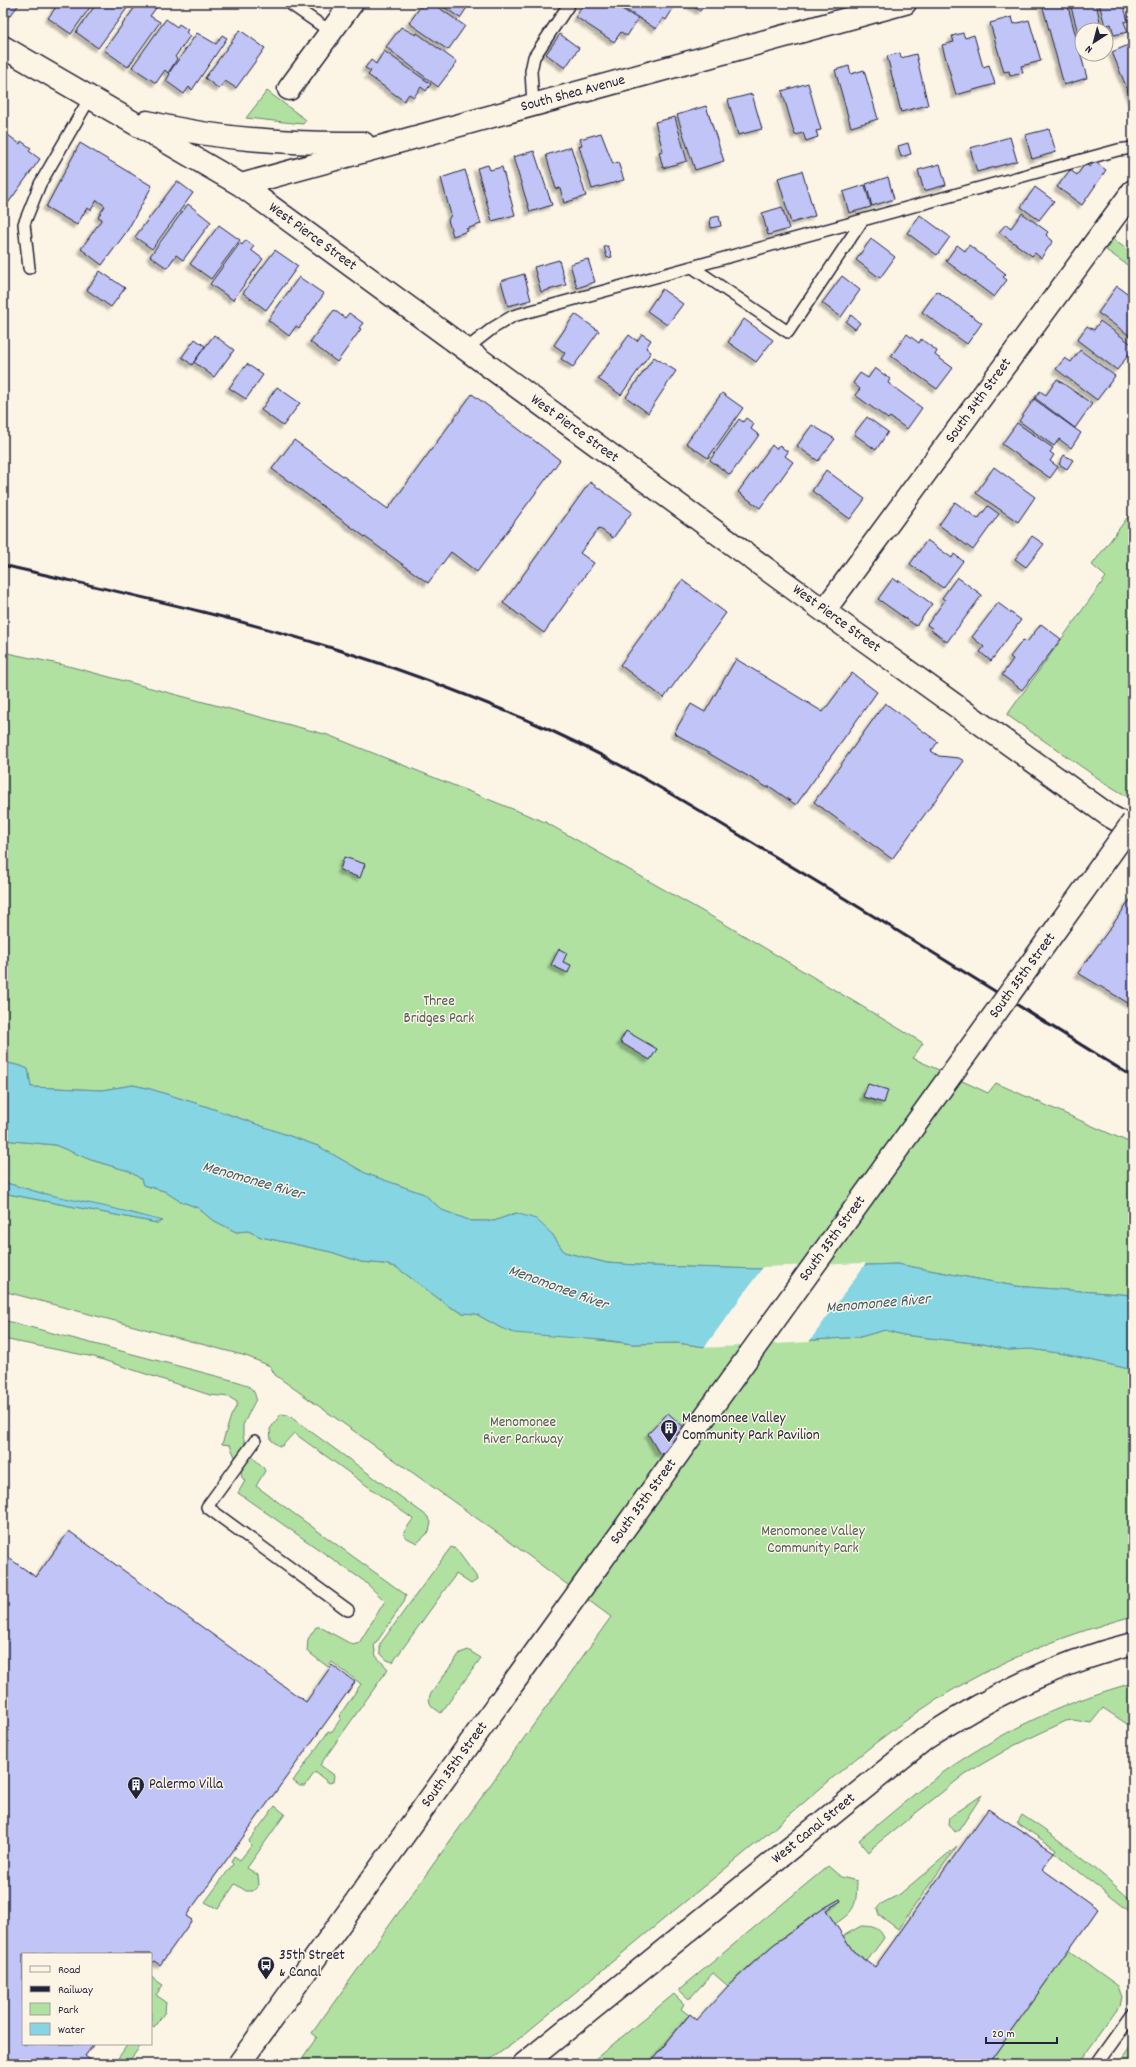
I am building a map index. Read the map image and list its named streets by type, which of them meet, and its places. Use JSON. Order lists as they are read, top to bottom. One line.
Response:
{"streets":{"street":["South Shea Avenue","West Pierce Street","South 34th Street","South 35th Street","West Canal Street"]},"crossings":[["South Shea Avenue","West Pierce Street"],["West Pierce Street","South 34th Street"]],"water":["Menomonee River"],"parks":["Three Bridges Park","Menomonee River Parkway","Menomonee Valley Community Park"],"places":{"building":["Menomonee Valley Community Park Pavilion","Palermo Villa"],"bus stop":["35th Street & Canal"]},"legend":["Road","Railway","Park","Water"],"scale_bar":"20 m","north":"bottom left"}
